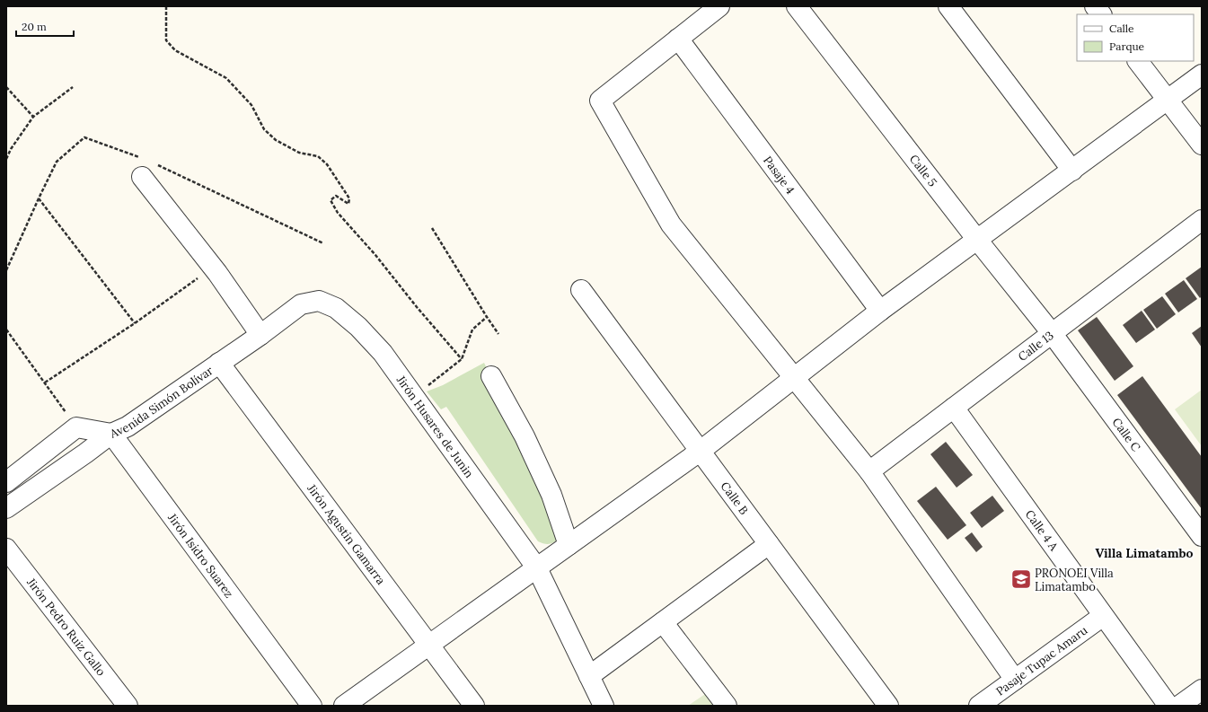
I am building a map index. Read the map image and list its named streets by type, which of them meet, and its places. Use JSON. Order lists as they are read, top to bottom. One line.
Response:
{"streets":{"street":["Calle 5","Pasaje 4","Calle 13","Avenida Simón Bolívar","Jirón Husares de Junin","Calle C","Calle B","Calle 4 A","Jirón Agustín Gamarra","Jirón Isidro Suarez","Jirón Pedro Ruiz Gallo","Pasaje Tupac Amaru"]},"crossings":[["Calle 5","Calle 13"],["Calle 5","Calle C"],["Calle 13","Calle C"],["Calle 13","Calle 4 A"],["Avenida Simón Bolívar","Jirón Husares de Junin"],["Avenida Simón Bolívar","Jirón Agustín Gamarra"],["Avenida Simón Bolívar","Jirón Isidro Suarez"],["Calle 4 A","Pasaje Tupac Amaru"]],"districts":["Villa Limatambo"],"places":{"school or university":["PRONOEI Villa Limatambo"]},"legend":["Calle","Parque"],"scale_bar":"20 m"}
